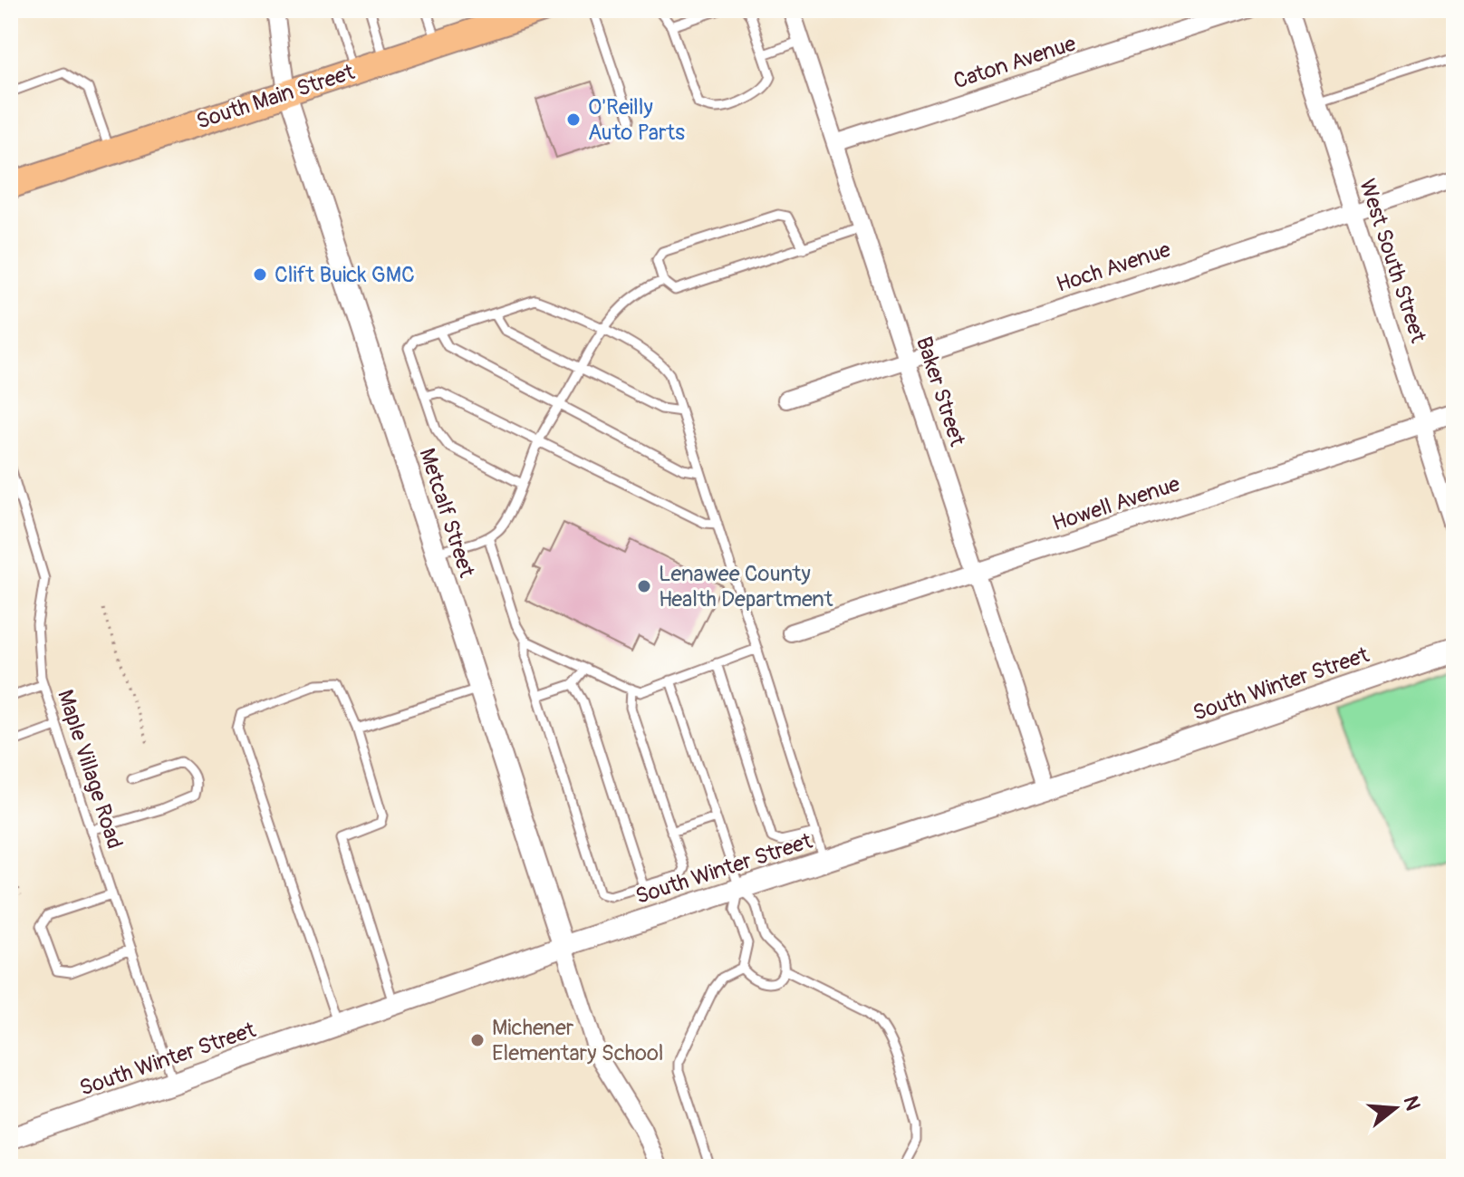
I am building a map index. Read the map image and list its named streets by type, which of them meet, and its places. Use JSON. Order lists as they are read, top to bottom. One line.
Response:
{"streets":{"main road":["South Main Street"],"street":["Caton Avenue","West South Street","Hoch Avenue","Baker Street","Howell Avenue","Metcalf Street","South Winter Street"],"lane":["Maple Village Road"]},"crossings":[["Caton Avenue","Baker Street"],["South Main Street","Metcalf Street"],["West South Street","Hoch Avenue"],["West South Street","Howell Avenue"],["Hoch Avenue","Baker Street"],["Baker Street","Howell Avenue"],["Baker Street","South Winter Street"],["Metcalf Street","South Winter Street"],["South Winter Street","Maple Village Road"]],"places":["O'Reilly Auto Parts","Clift Buick GMC","Lenawee County Health Department","Michener Elementary School"],"north":"right"}
